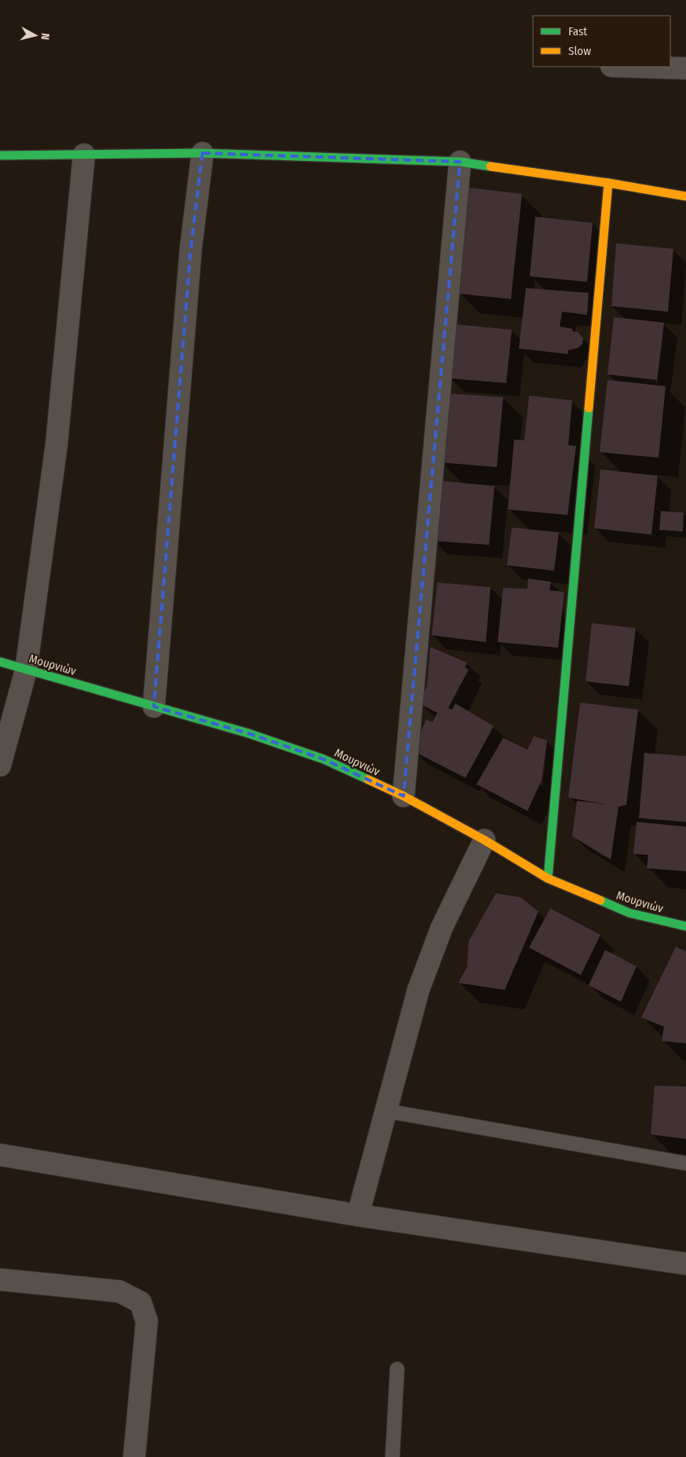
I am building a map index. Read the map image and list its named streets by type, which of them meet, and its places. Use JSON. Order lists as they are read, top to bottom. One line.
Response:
{"streets":{"main road":["Μουρνιών"]},"legend":["Fast","Slow"],"north":"right"}
